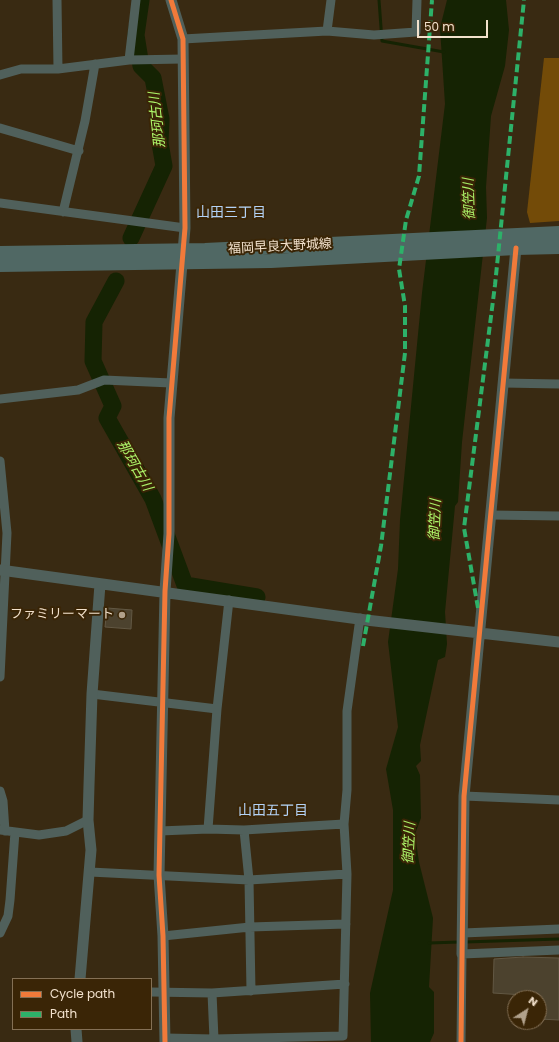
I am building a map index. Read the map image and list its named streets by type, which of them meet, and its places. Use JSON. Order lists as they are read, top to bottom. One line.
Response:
{"streets":{"main road":["福岡早良大野城線"]},"districts":["山田三丁目","山田五丁目"],"water":["那珂古川","御笠川"],"places":["ファミリーマート"],"legend":["Cycle path","Path"],"scale_bar":"50 m","north":"top right"}
